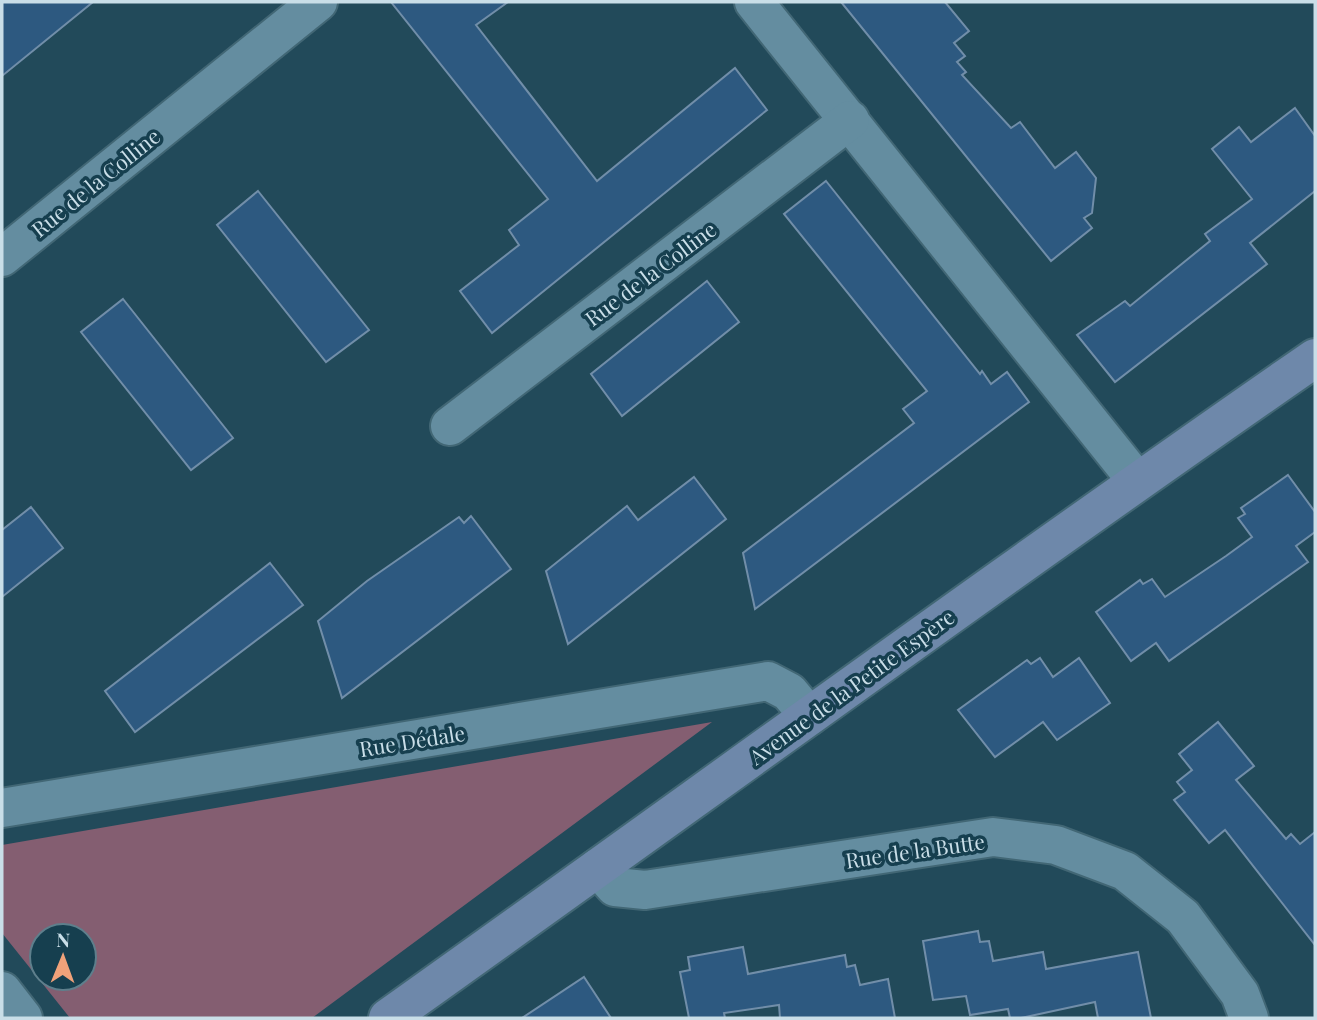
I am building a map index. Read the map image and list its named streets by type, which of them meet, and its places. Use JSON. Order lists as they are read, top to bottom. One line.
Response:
{"streets":{"street":["Rue de la Colline","Avenue de la Petite Espère","Rue Dédale","Rue de la Butte"]},"crossings":[["Avenue de la Petite Espère","Rue Dédale"],["Avenue de la Petite Espère","Rue de la Butte"]],"north":"top"}
